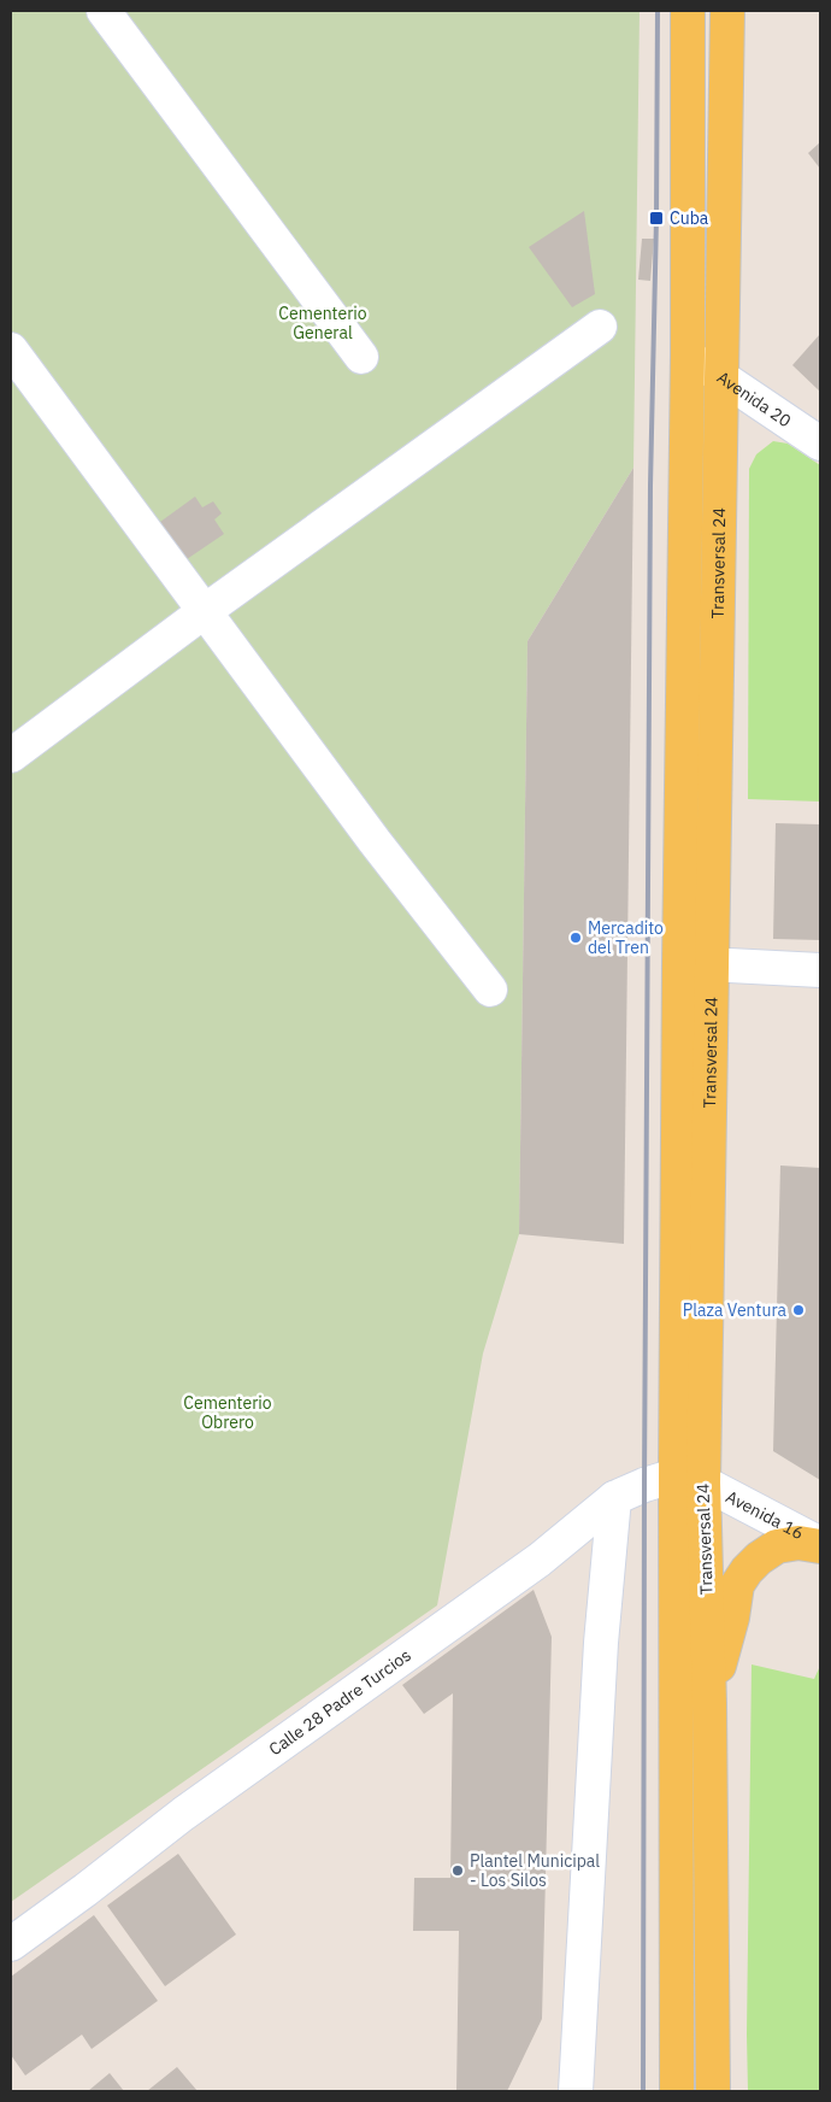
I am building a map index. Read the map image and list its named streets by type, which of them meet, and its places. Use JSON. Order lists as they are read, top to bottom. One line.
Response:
{"streets":{"main road":["Transversal 24"],"street":["Avenida 20","Avenida 16","Calle 28 Padre Turcios"]},"crossings":[["Avenida 20","Transversal 24"],["Transversal 24","Avenida 16"],["Transversal 24","Calle 28 Padre Turcios"],["Avenida 16","Calle 28 Padre Turcios"]],"parks":["Cementerio General","Cementerio Obrero"],"places":{"transit":["Cuba"],"other":["Mercadito del Tren","Plaza Ventura","Plantel Municipal - Los Silos"]}}
